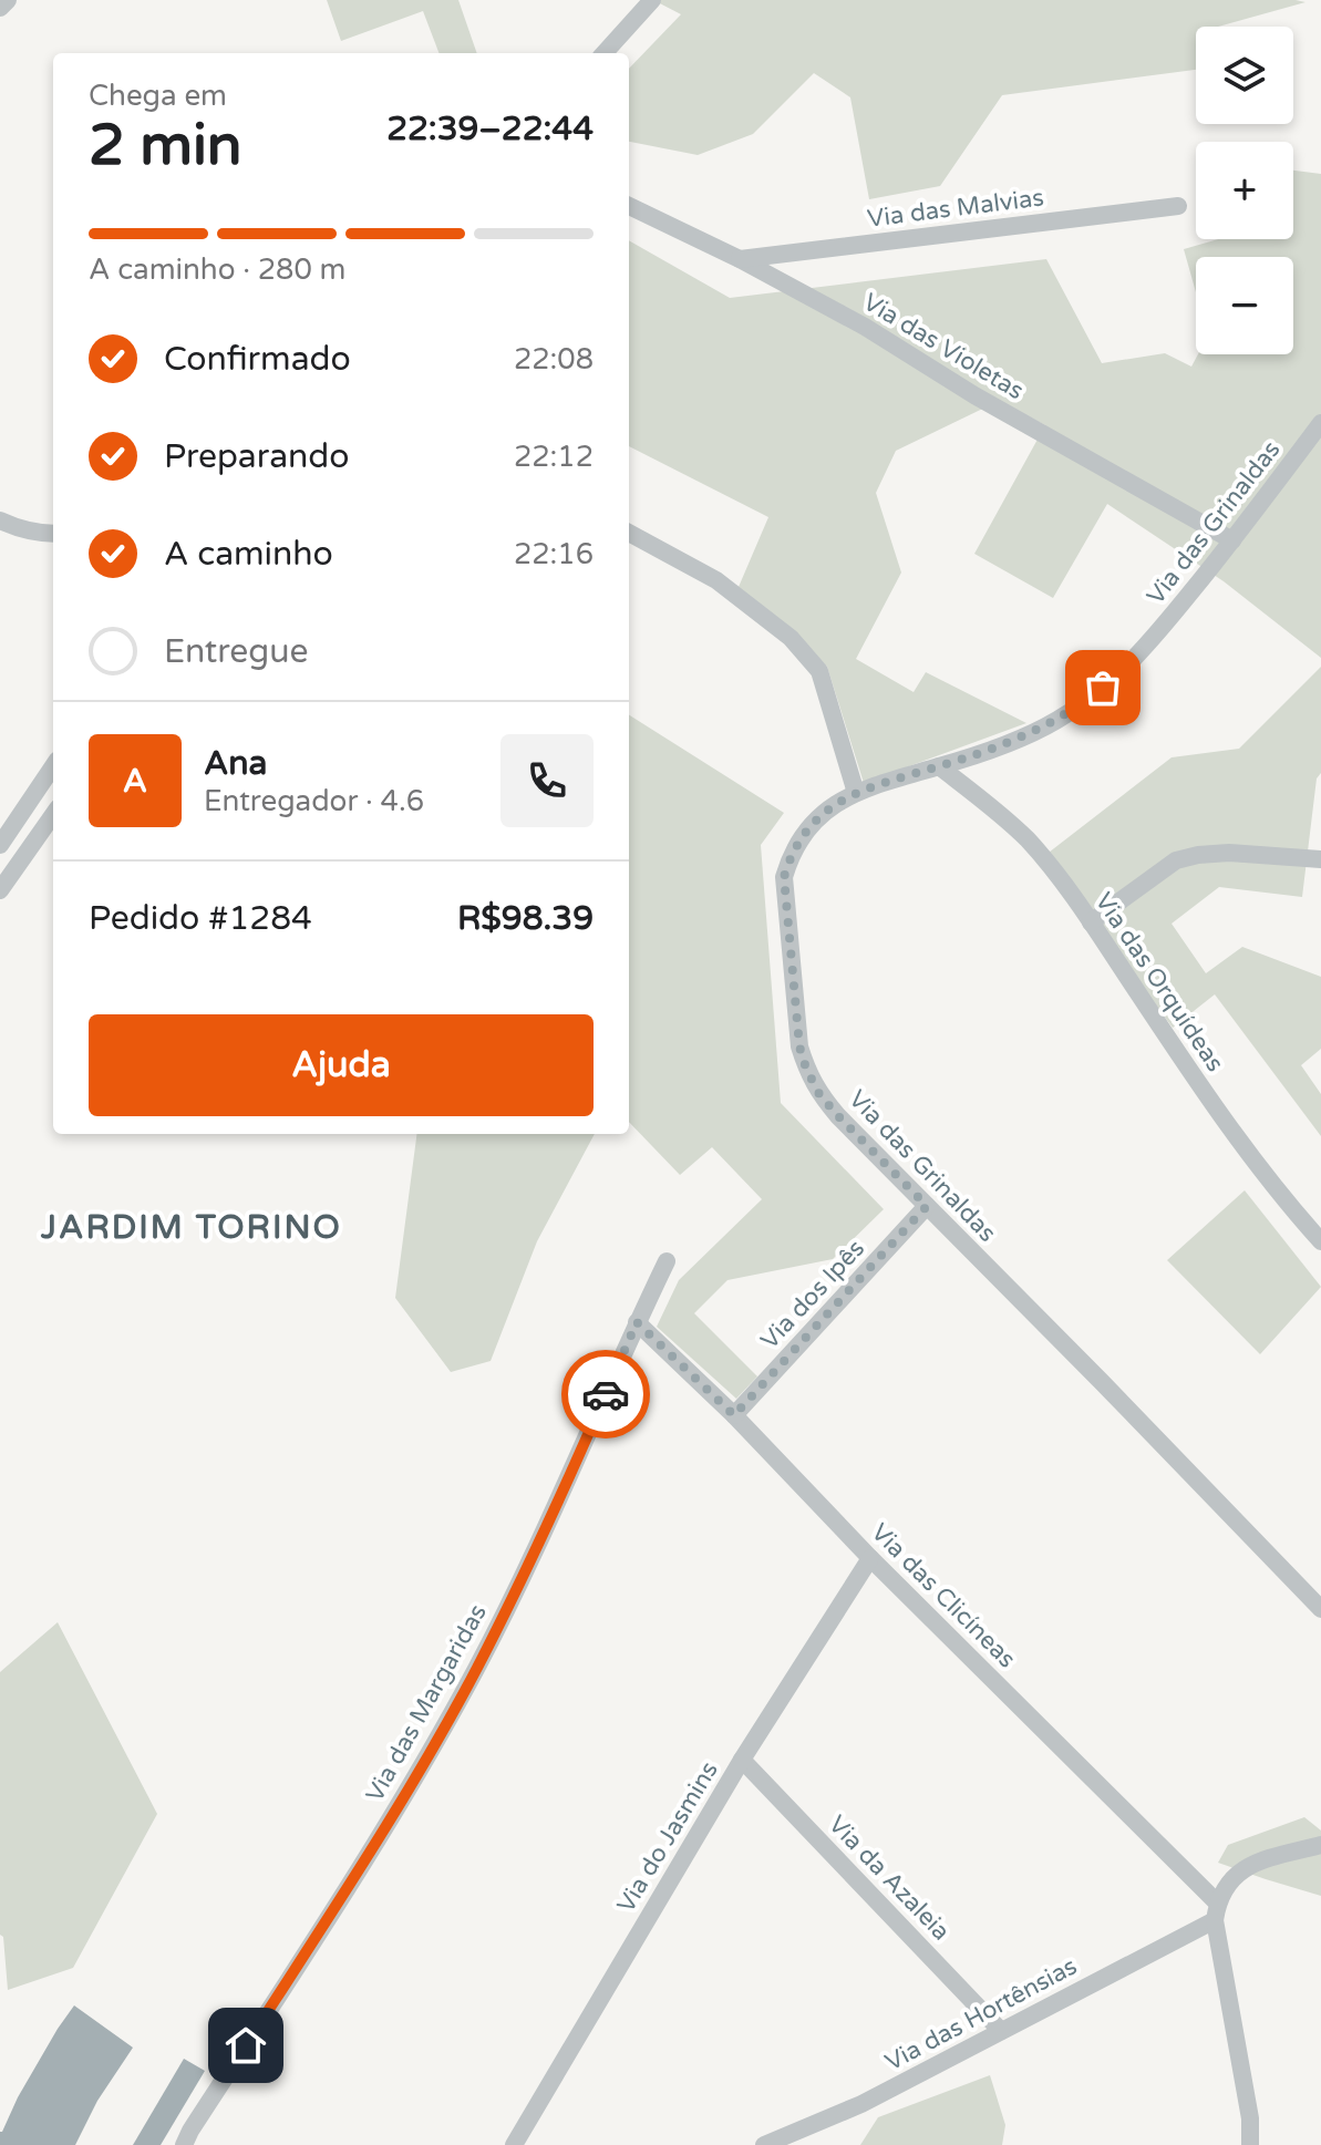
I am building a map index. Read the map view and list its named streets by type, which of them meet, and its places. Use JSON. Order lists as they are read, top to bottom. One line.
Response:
{"streets":{"street":["Via das Malvias","Via das Violetas","Via das Grinaldas","Via das Orquídeas","Via dos Ipês","Via das Clicíneas","Via das Margaridas","Via do Jasmins","Via da Azaleia","Via das Hortênsias"]},"crossings":[["Via das Malvias","Via das Violetas"],["Via das Violetas","Via das Grinaldas"],["Via das Grinaldas","Via das Orquídeas"],["Via das Grinaldas","Via dos Ipês"],["Via dos Ipês","Via das Clicíneas"],["Via das Clicíneas","Via das Margaridas"],["Via das Clicíneas","Via do Jasmins"],["Via das Clicíneas","Via das Hortênsias"],["Via do Jasmins","Via da Azaleia"],["Via da Azaleia","Via das Hortênsias"]],"districts":["JARDIM TORINO"],"page":{"map_buttons":["+","−"],"heading":["2 min","Chega em","22:39–22:44"],"panel":["Ana","Entregador · 4.6","Pedido #1284","R$98.39"],"bar":"A caminho · 280 m","list":[["Confirmado","22:08"],["Preparando","22:12"],["A caminho","22:16"],"Entregue"],"round":"A","buttons":"Ajuda"}}
